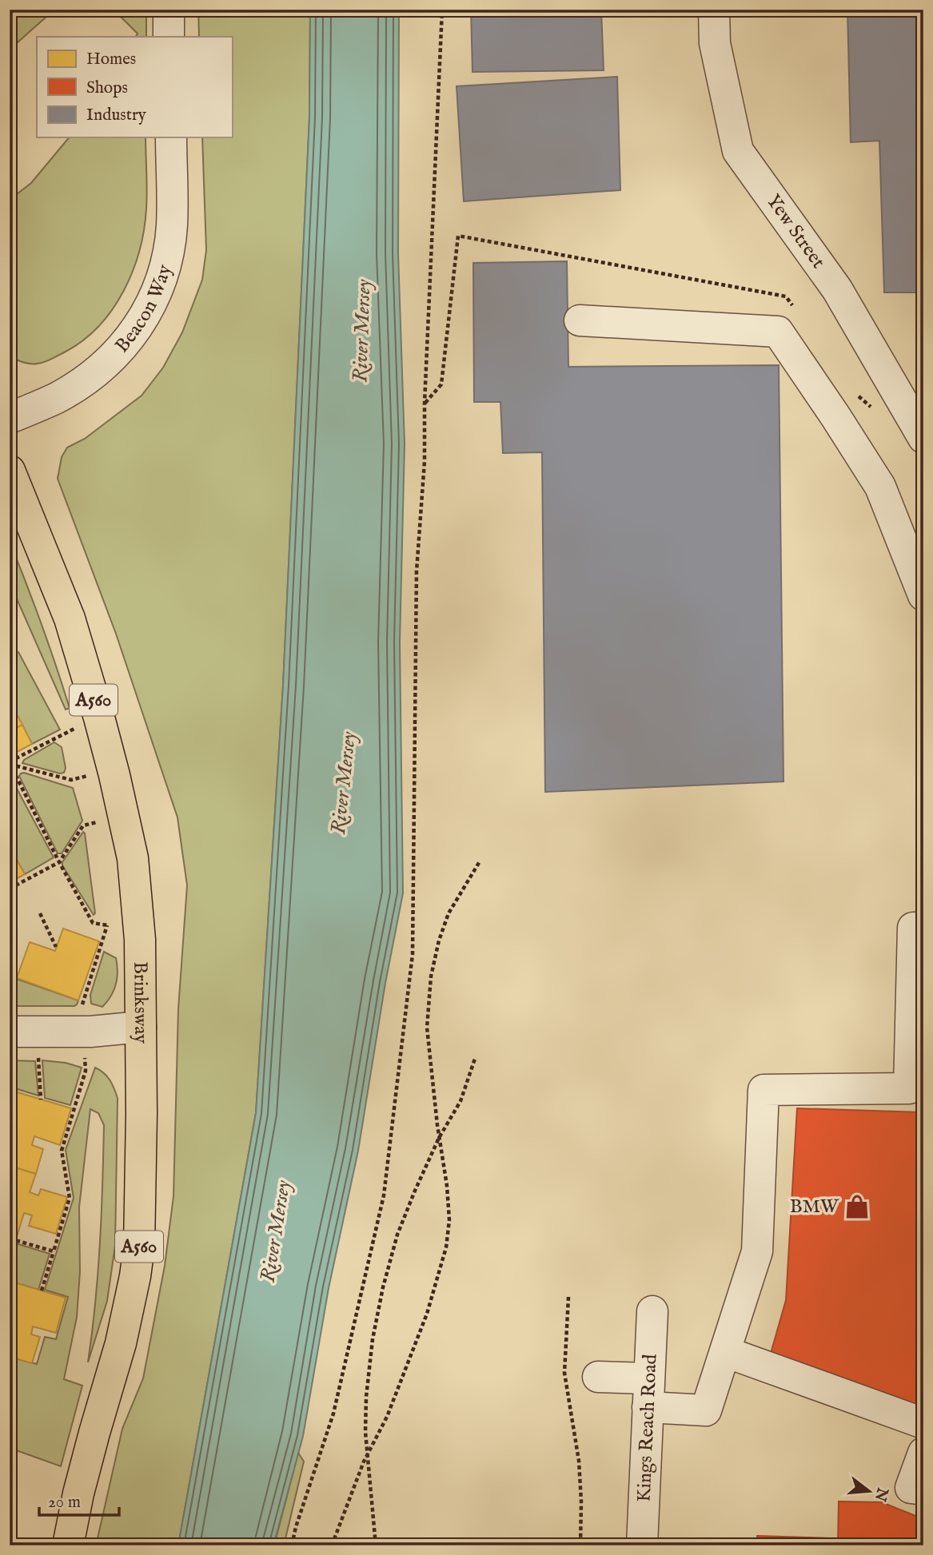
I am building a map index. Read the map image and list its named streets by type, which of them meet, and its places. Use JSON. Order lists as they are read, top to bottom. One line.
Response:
{"streets":{"main road":["A560","Brinksway"],"street":["Yew Street","Beacon Way","Kings Reach Road"]},"water":["River Mersey"],"places":{"shop":["BMW"]},"legend":["Homes","Shops","Industry"],"scale_bar":"20 m","north":"right"}
